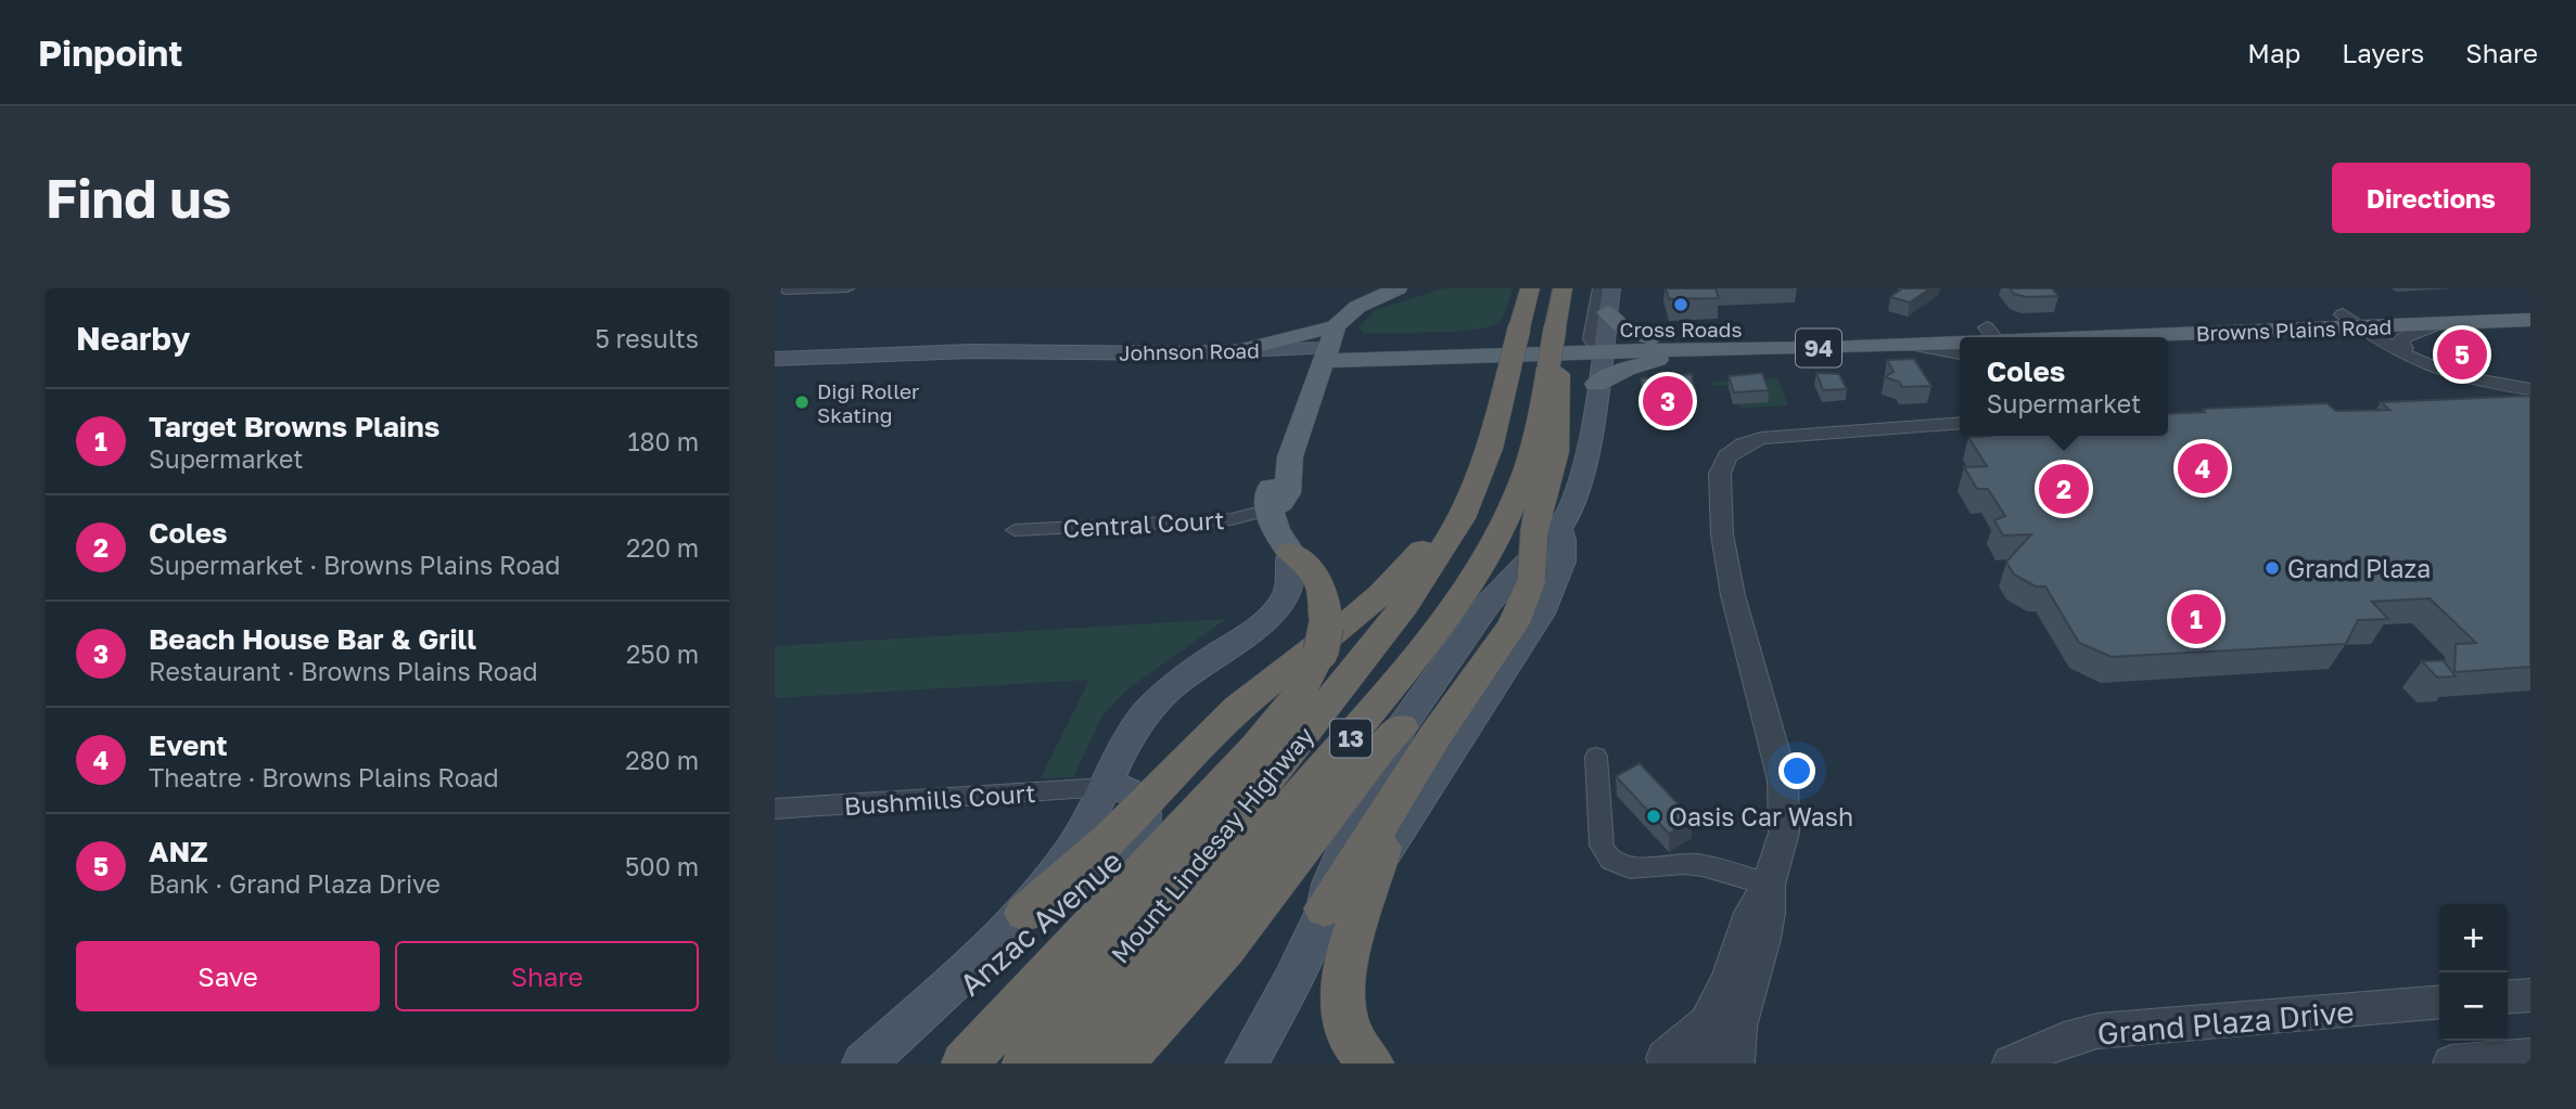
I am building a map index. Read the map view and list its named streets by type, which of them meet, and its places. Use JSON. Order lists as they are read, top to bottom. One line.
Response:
{"streets":{"highway":["13","Mount Lindesay Highway"],"main road":["Browns Plains Road","94","Johnson Road","Anzac Avenue"],"street":["Central Court","Bushmills Court","Grand Plaza Drive"]},"crossings":[["Browns Plains Road","Johnson Road"],["Bushmills Court","Anzac Avenue"]],"places":["Cross Roads","Digi Roller Skating","Grand Plaza","Oasis Car Wash"],"page":{"header":"Pinpoint","nav":["Map","Layers","Share"],"buttons":["Directions",["Save","Share"]],"title":"Find us","heading":["Nearby","5 results"],"pins":["5","3","4","2","1"],"popup":["Coles","Supermarket"],"list":[{"mark":"1","name":"Target Browns Plains","note":"Supermarket","value":"180 m"},{"mark":"2","name":"Coles","note":"Supermarket · Browns Plains Road","value":"220 m"},{"mark":"3","name":"Beach House Bar & Grill","note":"Restaurant · Browns Plains Road","value":"250 m"},{"mark":"4","name":"Event","note":"Theatre · Browns Plains Road","value":"280 m"},{"mark":"5","name":"ANZ","note":"Bank · Grand Plaza Drive","value":"500 m"}],"map_buttons":["+","−"]}}
